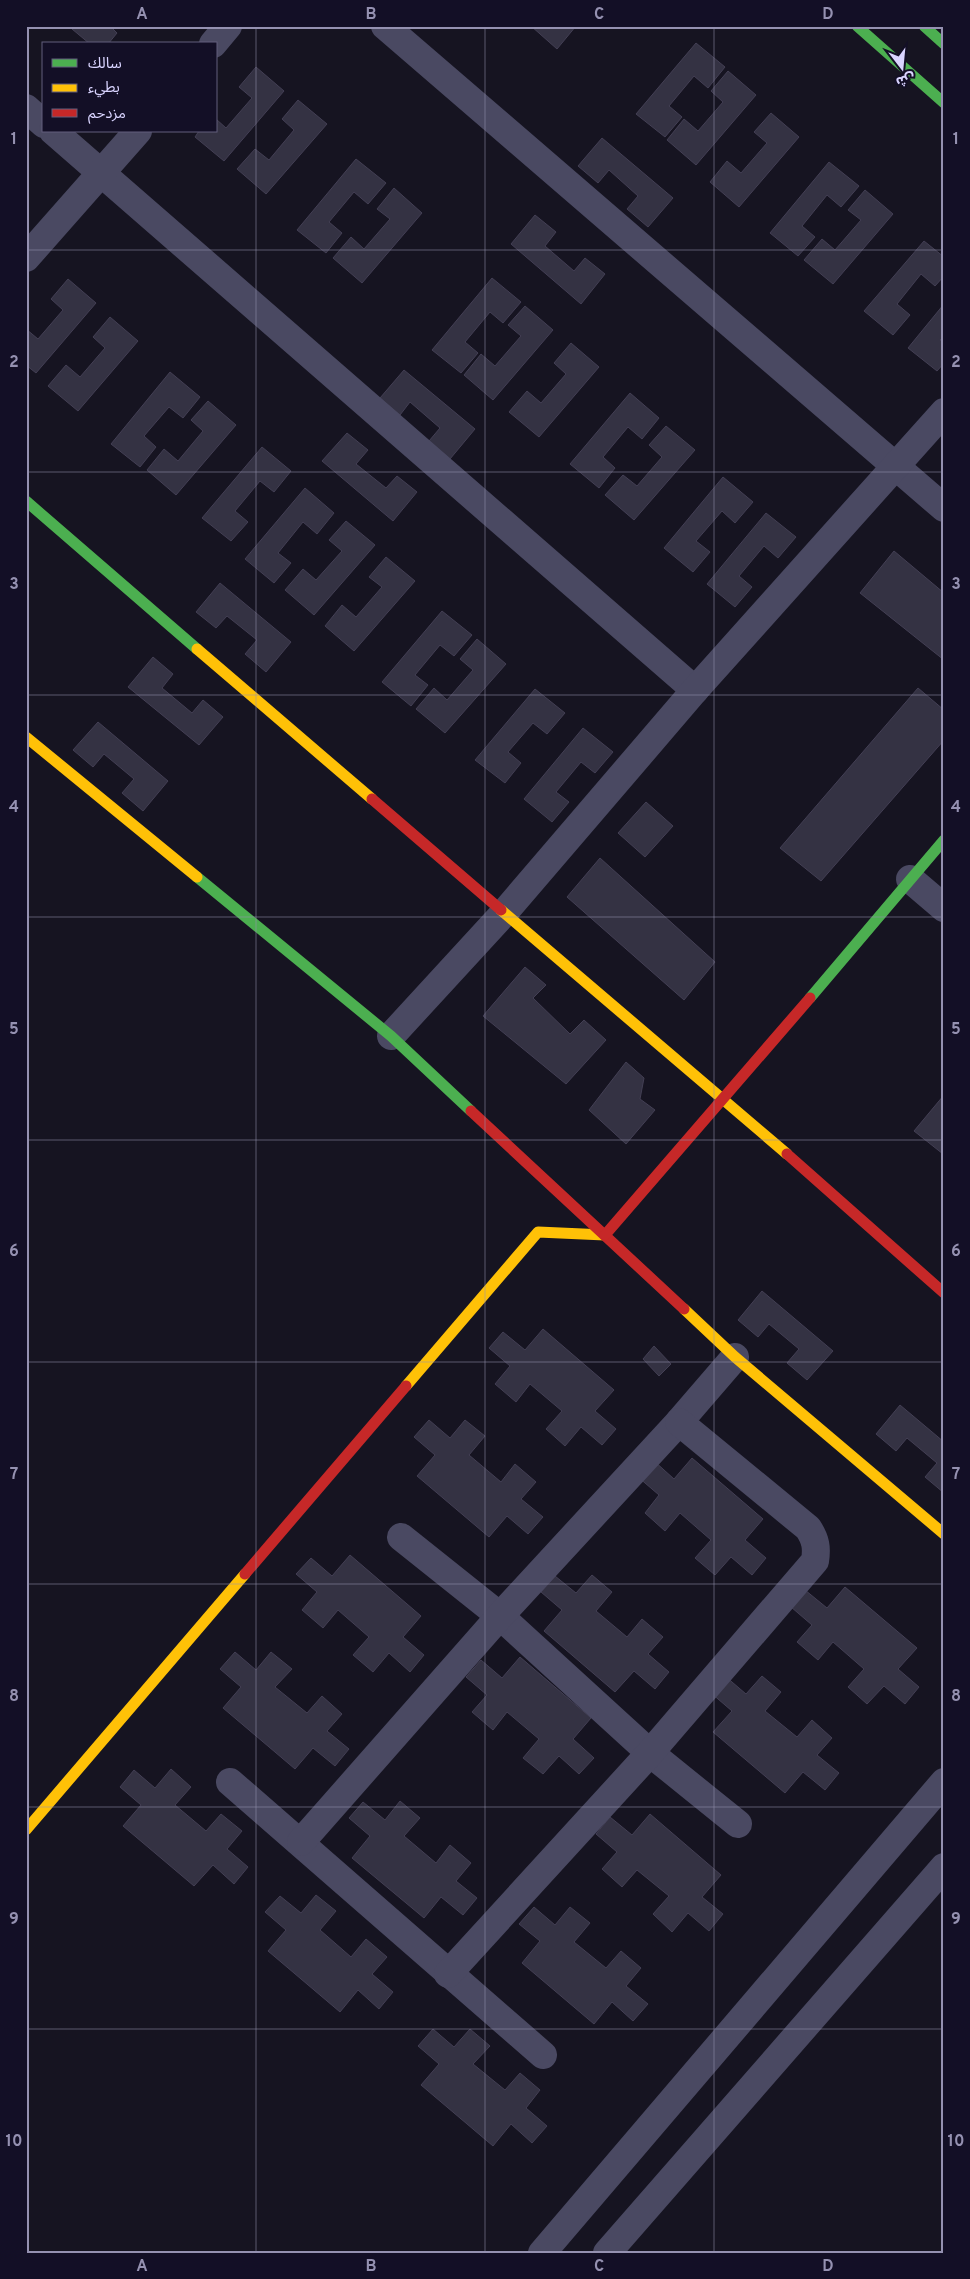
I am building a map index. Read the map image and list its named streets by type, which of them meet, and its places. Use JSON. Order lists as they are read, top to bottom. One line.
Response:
{"legend":["سالك","بطيء","مزدحم"],"north":"bottom","grid":{"columns":["A","B","C","D"],"rows":["1","2","3","4","5","6","7","8","9","10"]}}
